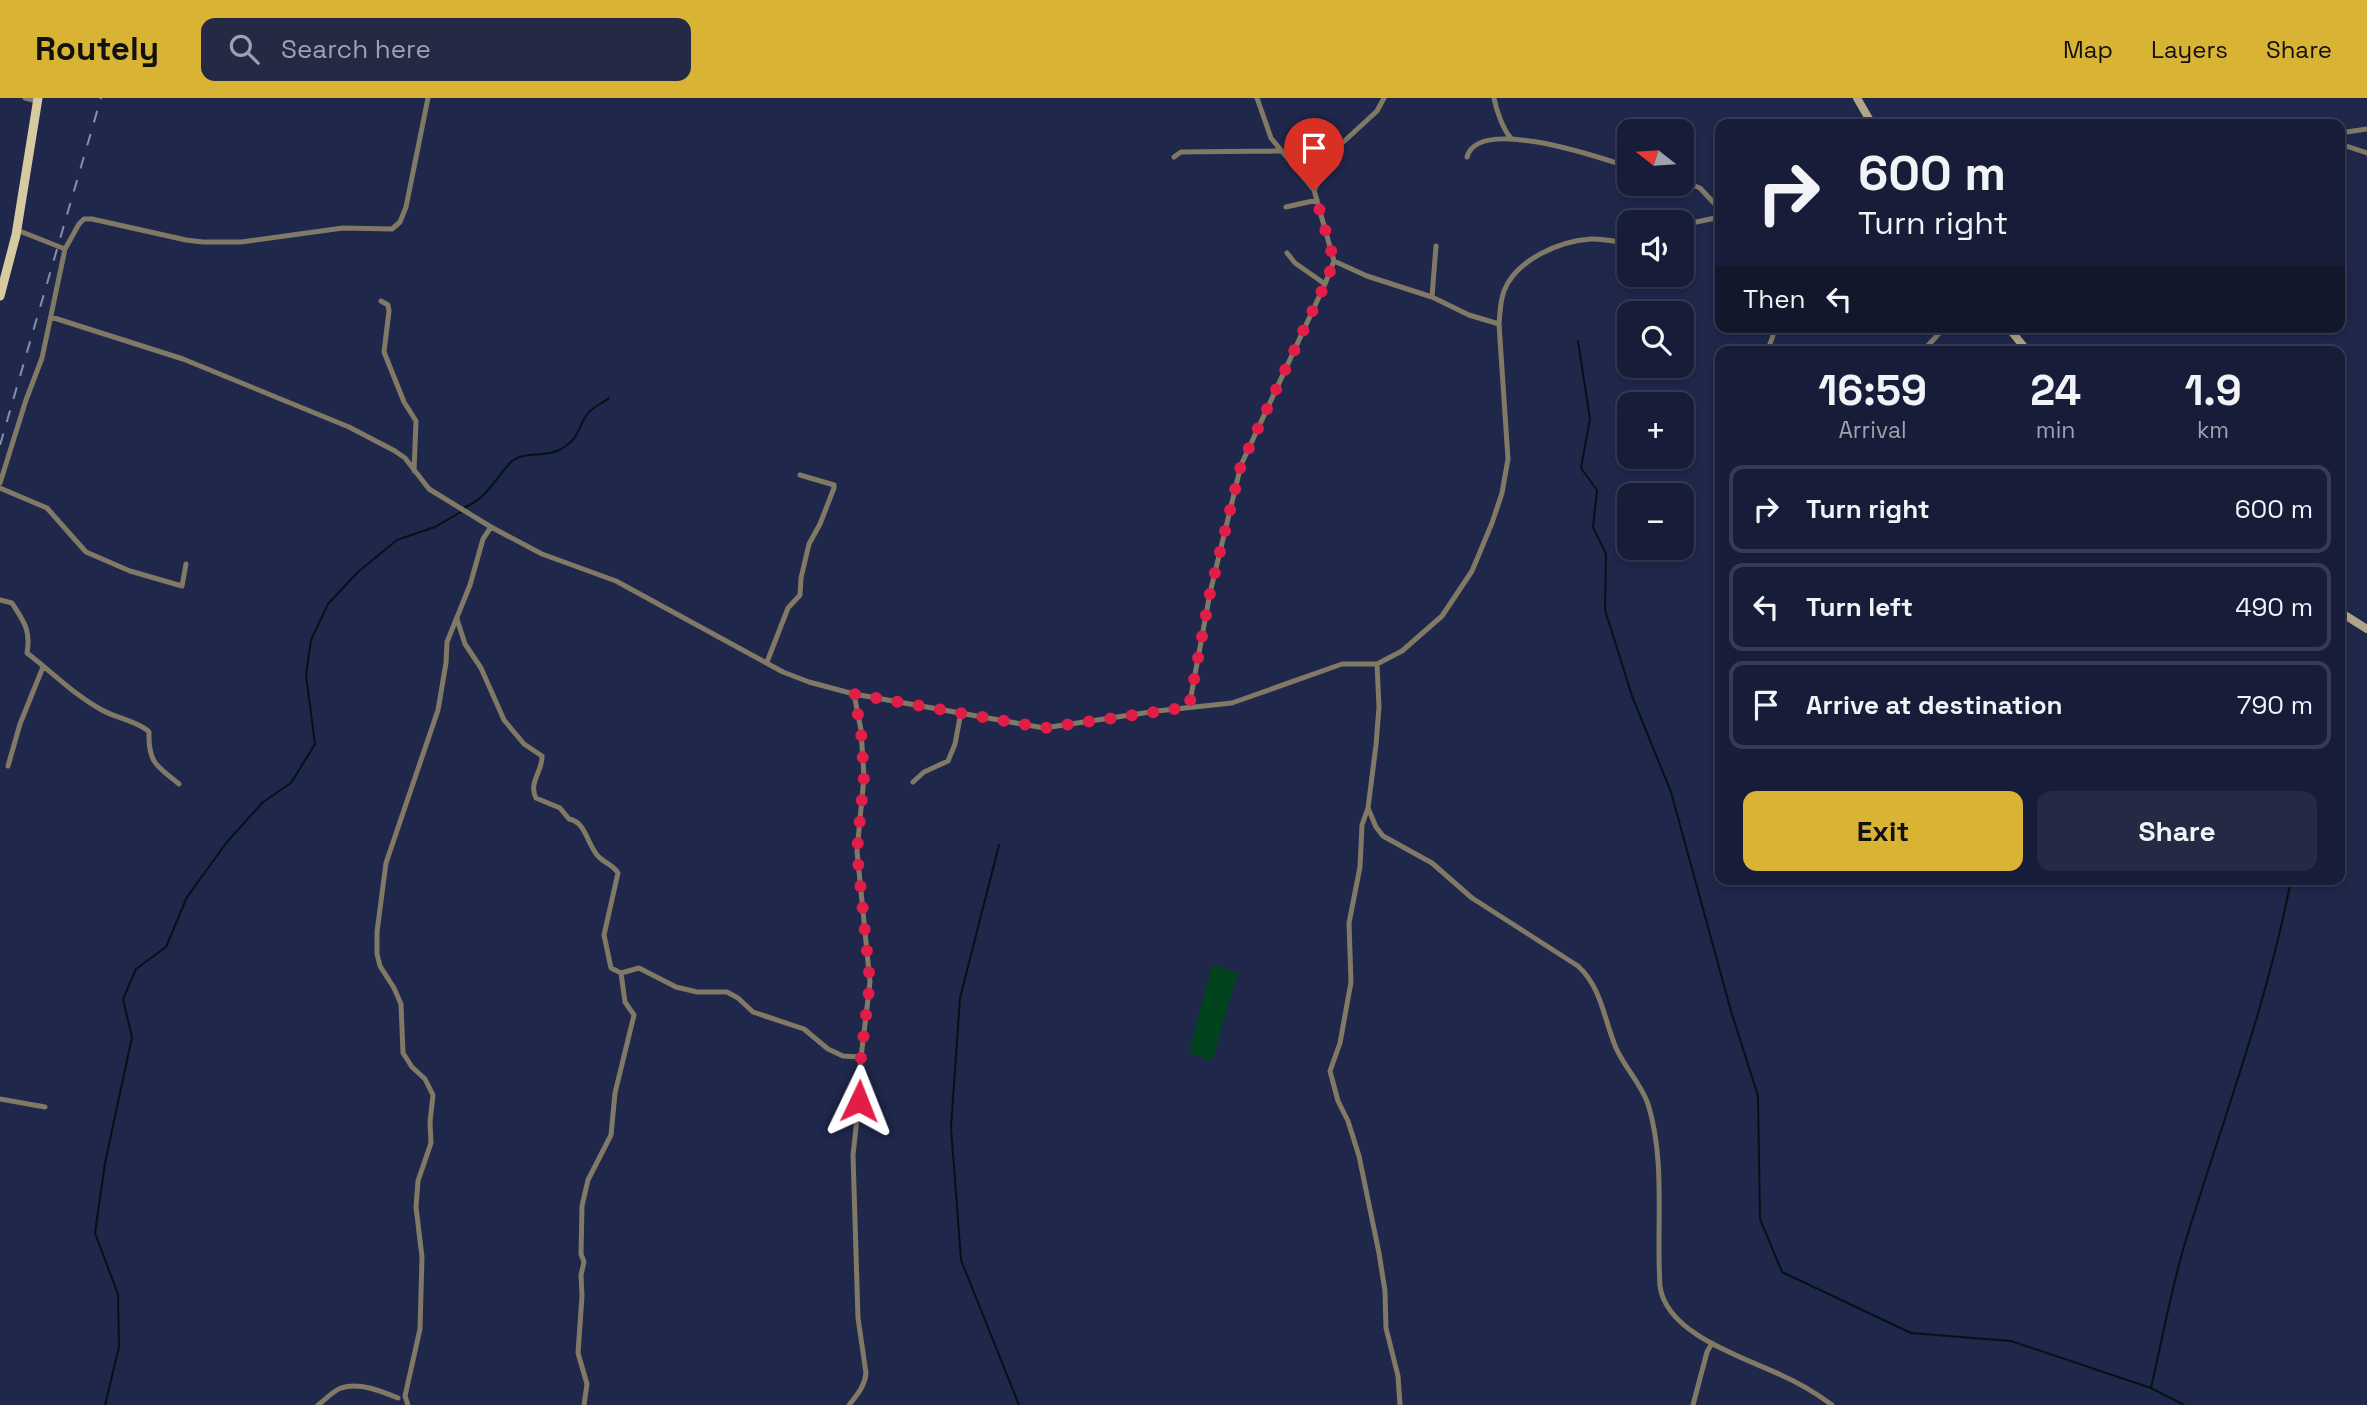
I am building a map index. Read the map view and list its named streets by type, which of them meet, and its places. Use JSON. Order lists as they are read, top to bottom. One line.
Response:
{"north":"left","page":{"header":"Routely","search":"Search here","nav":["Map","Layers","Share"],"map_buttons":["+","−"],"turn":["600 m","Turn right"],"then":"Then","eta":["16:59","Arrival","24","min","1.9","km"],"list":[{"name":"Turn right","value":"600 m"},{"name":"Turn left","value":"490 m"},{"name":"Arrive at destination","value":"790 m"}],"buttons":["Exit","Share"]}}
